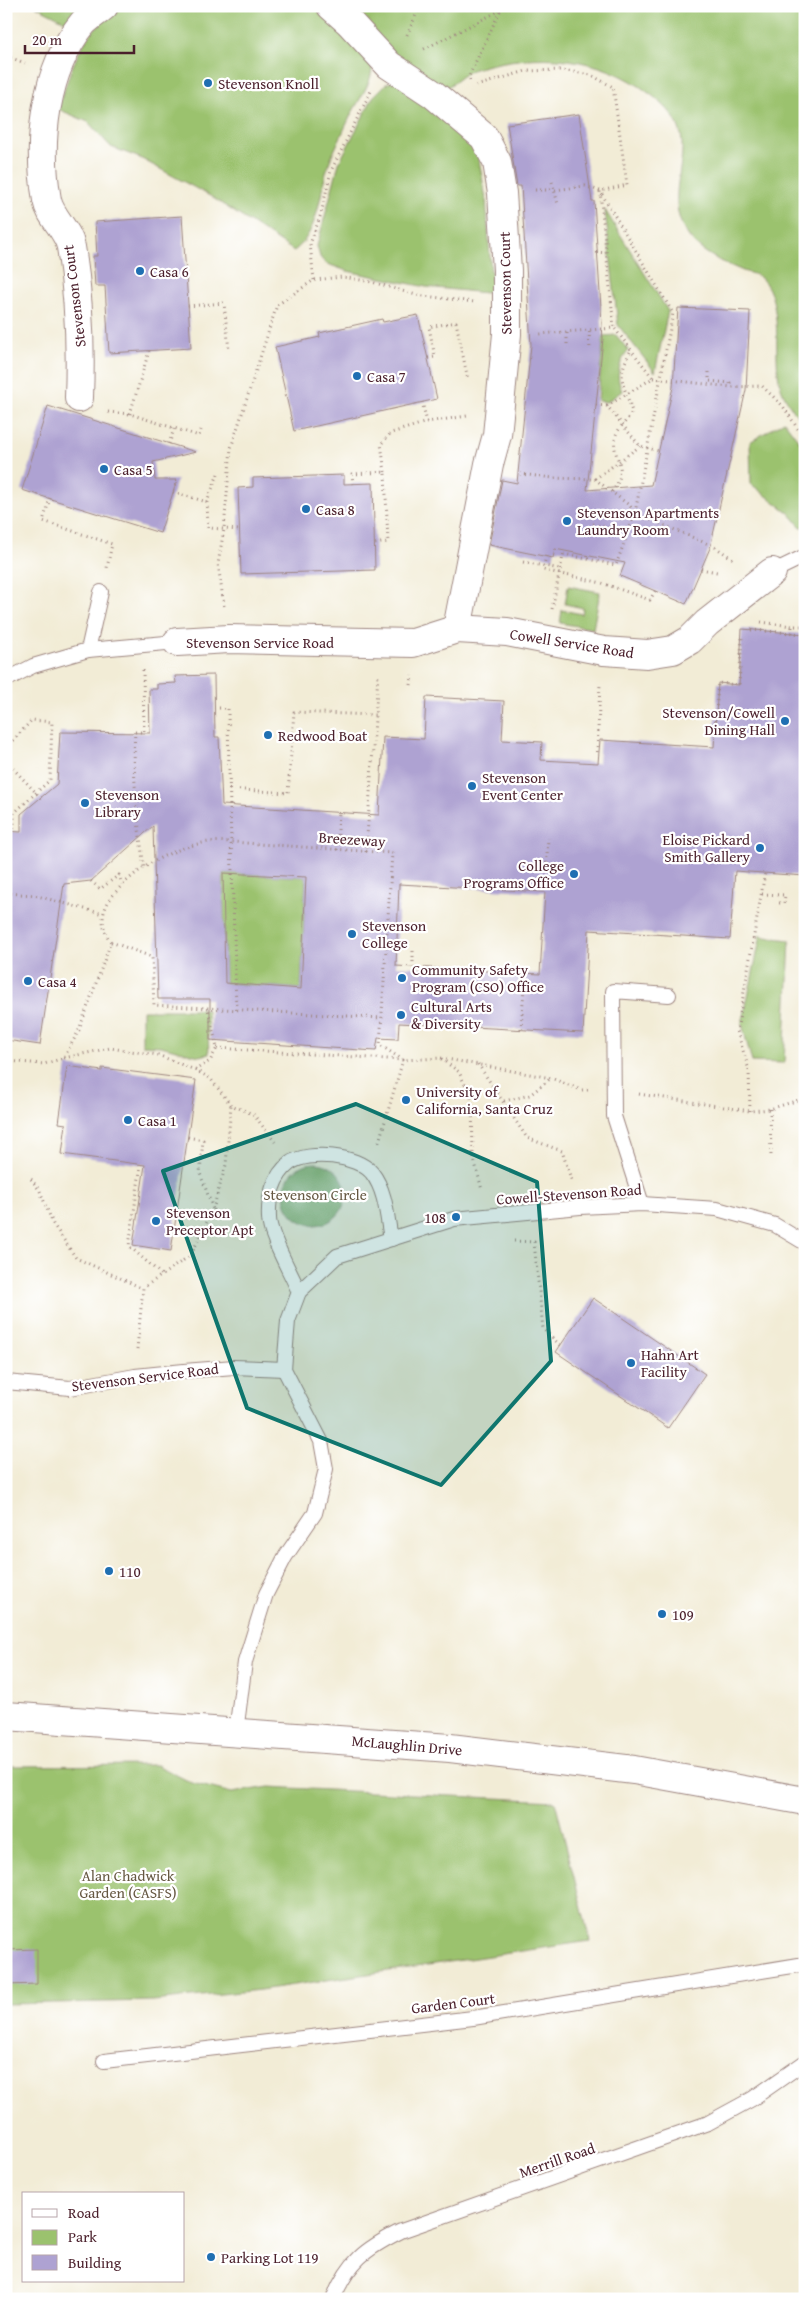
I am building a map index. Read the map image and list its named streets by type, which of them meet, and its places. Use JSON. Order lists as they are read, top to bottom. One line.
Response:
{"streets":{"street":["Stevenson Court","Stevenson Service Road","Cowell Service Road","McLaughlin Drive"],"lane":["Cowell-Stevenson Road","Garden Court","Merrill Road"],"path":["Breezeway"]},"crossings":[["Stevenson Court","Stevenson Service Road"],["Stevenson Court","Cowell Service Road"],["Stevenson Service Road","Cowell Service Road"]],"parks":["Stevenson Circle","Alan Chadwick Garden (CASFS)"],"places":["Stevenson Knoll","Casa 6","Casa 7","Casa 5","Casa 8","Stevenson Apartments Laundry Room","Stevenson/Cowell Dining Hall","Redwood Boat","Stevenson Event Center","Stevenson Library","Eloise Pickard Smith Gallery","College Programs Office","Stevenson College","Community Safety Program (CSO) Office","Casa 4","Cultural Arts & Diversity","University of California, Santa Cruz","Casa 1","108","Stevenson Preceptor Apt","Hahn Art Facility","110","109","Parking Lot 119"],"legend":["Road","Park","Building"],"scale_bar":"20 m"}
